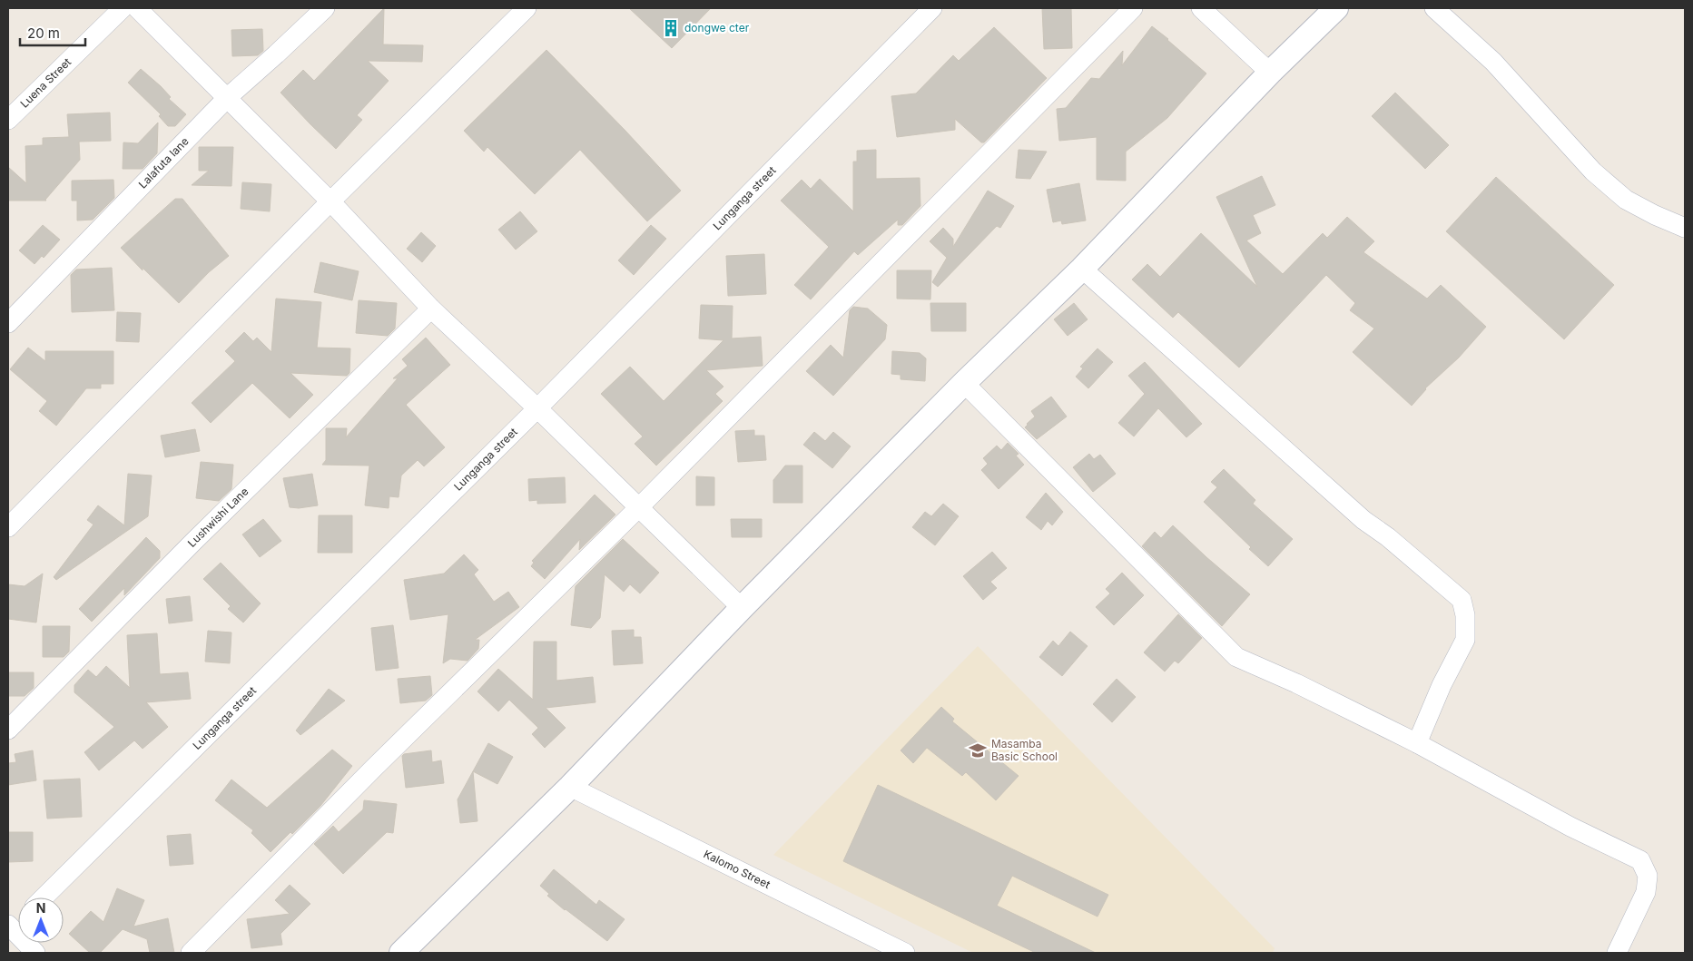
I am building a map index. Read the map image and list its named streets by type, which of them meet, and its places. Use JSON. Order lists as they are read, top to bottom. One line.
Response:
{"streets":{"street":["Luena Street","Lalafuta lane","Lunganga street","Lushwishi Lane","Kalomo Street"]},"places":{"building":["dongwe cter"],"school or university":["Masamba Basic School"]},"scale_bar":"20 m","north":"top"}
